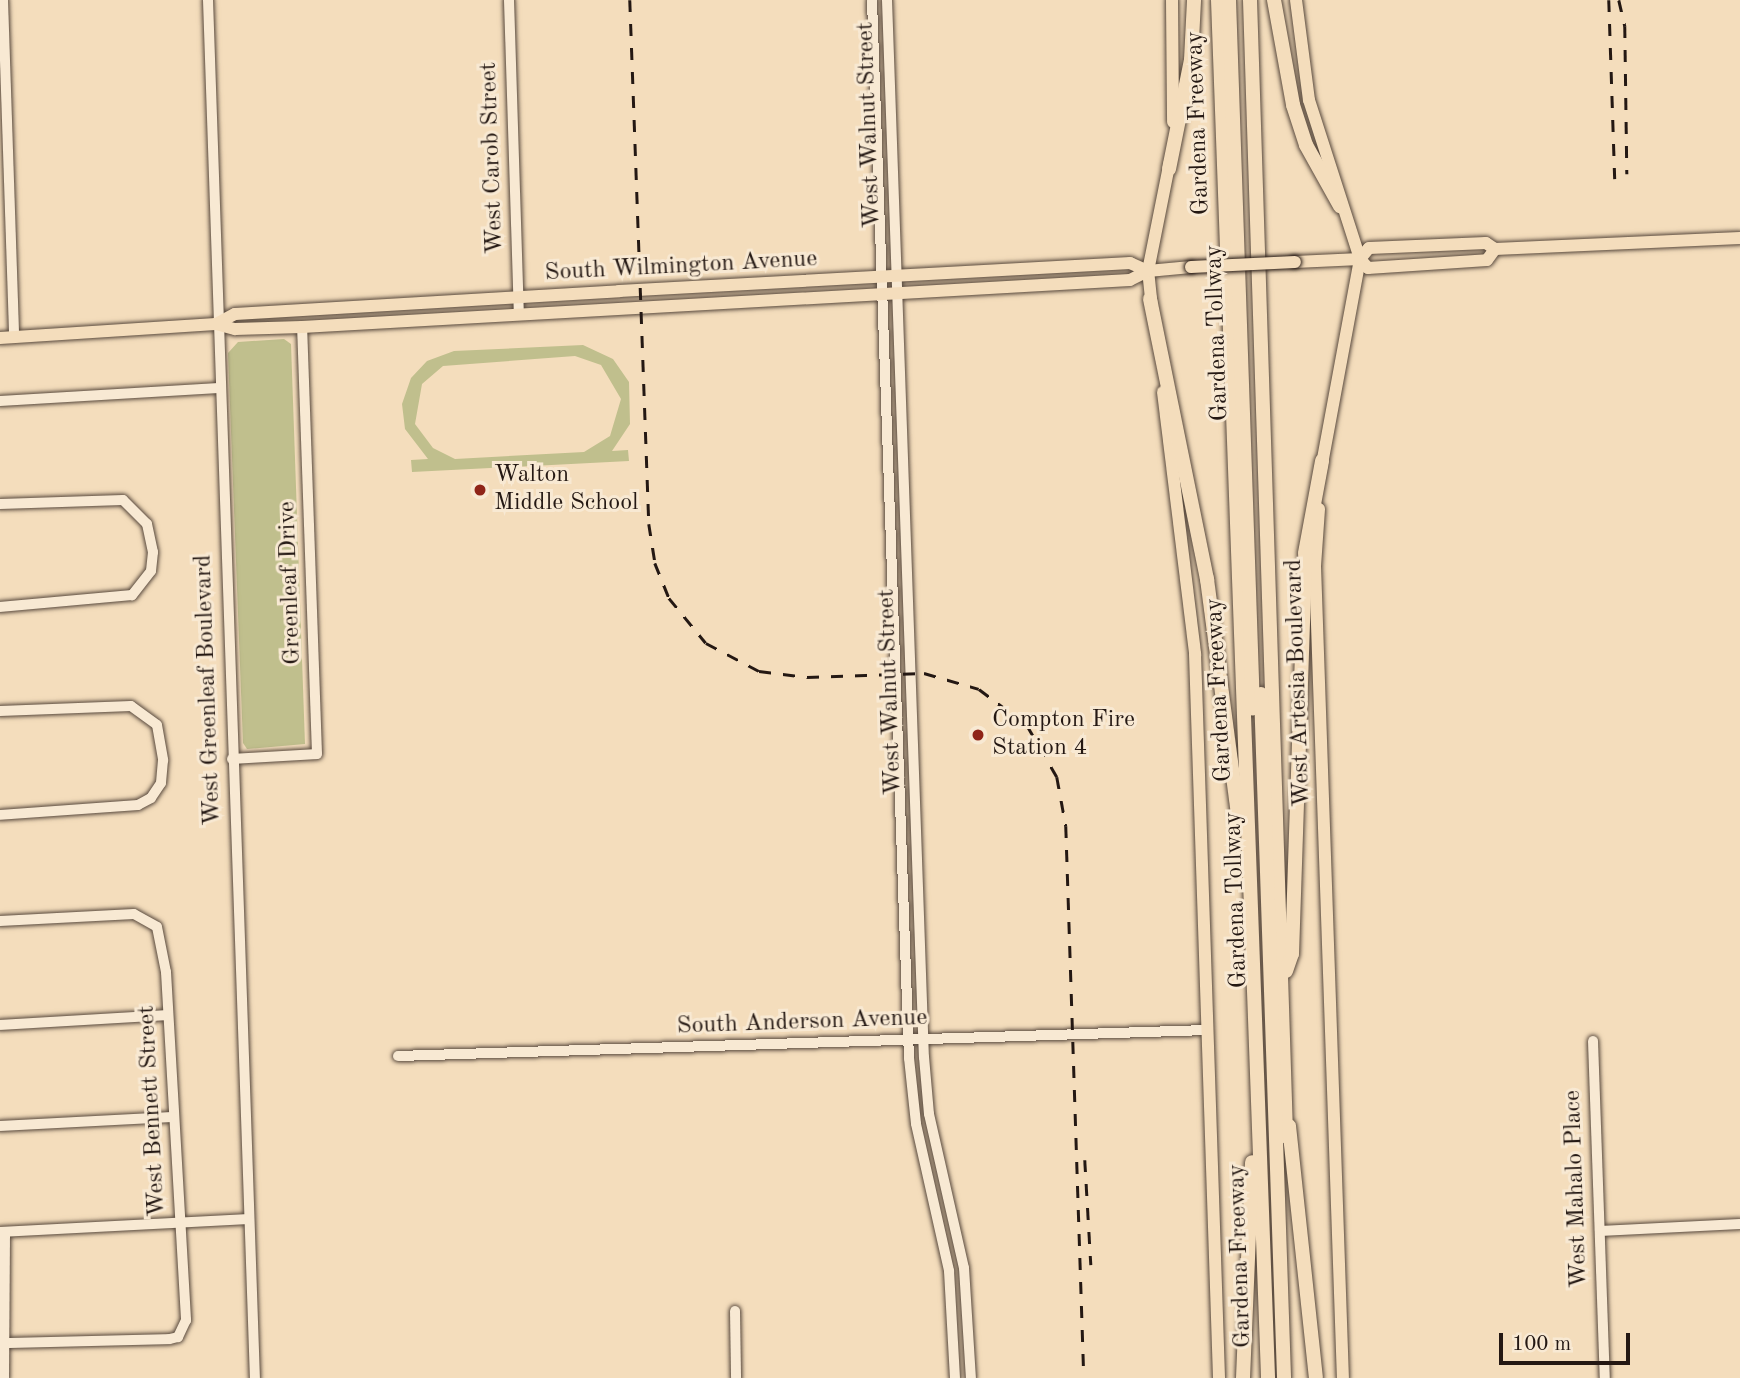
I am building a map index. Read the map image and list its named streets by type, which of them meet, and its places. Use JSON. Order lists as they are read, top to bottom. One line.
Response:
{"streets":{"highway":["Gardena Freeway","Gardena Tollway"],"main road":["South Wilmington Avenue","West Artesia Boulevard"],"street":["West Walnut Street","West Carob Street","Greenleaf Drive","West Greenleaf Boulevard","South Anderson Avenue","West Bennett Street","West Mahalo Place"]},"crossings":[["West Walnut Street","South Wilmington Avenue"],["West Walnut Street","South Anderson Avenue"],["West Carob Street","South Wilmington Avenue"],["South Wilmington Avenue","Greenleaf Drive"],["South Wilmington Avenue","West Artesia Boulevard"],["South Wilmington Avenue","West Greenleaf Boulevard"],["Greenleaf Drive","West Greenleaf Boulevard"]],"places":["Walton Middle School","Compton Fire Station 4"],"scale_bar":"100 m"}
